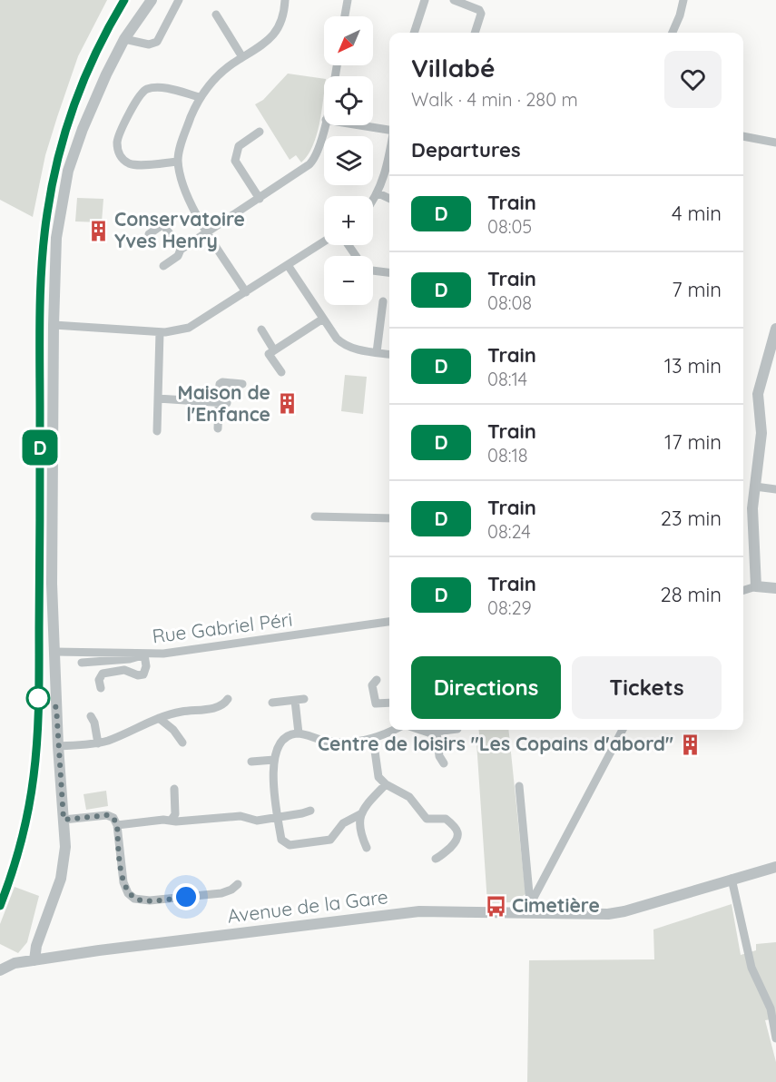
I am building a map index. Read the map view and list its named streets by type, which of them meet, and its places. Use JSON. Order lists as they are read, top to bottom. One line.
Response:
{"streets":{"street":["Rue Gabriel Péri","Avenue de la Gare"]},"places":{"building":["Conservatoire Yves Henry","Maison de l'Enfance","Centre de loisirs \"Les Copains d'abord\""],"bus stop":["Cimetière"]},"north":"bottom left","page":{"on_map":"D","map_buttons":["+","−"],"heading":[["Villabé","Walk · 4 min · 280 m"],"Departures"],"list":[{"mark":"D","name":"Train","note":"08:05","value":"4 min"},{"mark":"D","name":"Train","note":"08:08","value":"7 min"},{"mark":"D","name":"Train","note":"08:14","value":"13 min"},{"mark":"D","name":"Train","note":"08:18","value":"17 min"},{"mark":"D","name":"Train","note":"08:24","value":"23 min"},{"mark":"D","name":"Train","note":"08:29","value":"28 min"}],"buttons":["Directions","Tickets"]}}
